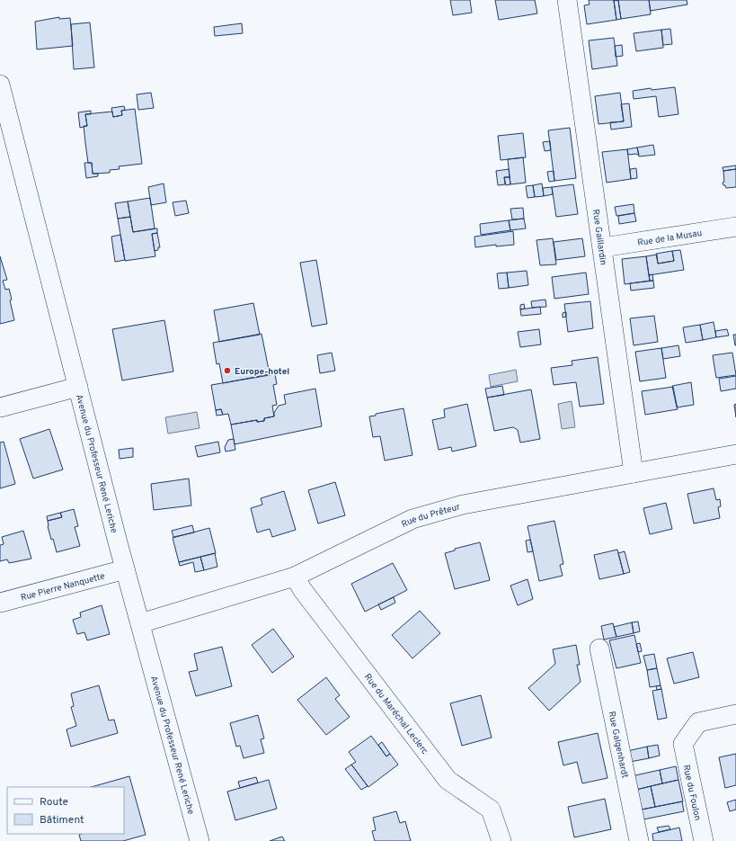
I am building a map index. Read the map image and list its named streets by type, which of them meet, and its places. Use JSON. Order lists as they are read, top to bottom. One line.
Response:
{"streets":{"street":["Rue Gaillardin","Rue de la Musau","Avenue du Professeur René Leriche","Rue du Prêteur","Rue Pierre Nanquette","Rue du Maréchal Leclerc","Rue Galgenhardt","Rue du Foulon"]},"crossings":[["Rue Gaillardin","Rue de la Musau"],["Rue Gaillardin","Rue du Prêteur"],["Avenue du Professeur René Leriche","Rue du Prêteur"],["Avenue du Professeur René Leriche","Rue Pierre Nanquette"],["Rue du Prêteur","Rue du Maréchal Leclerc"]],"places":["Europe-hotel"],"legend":["Route","Bâtiment"]}
